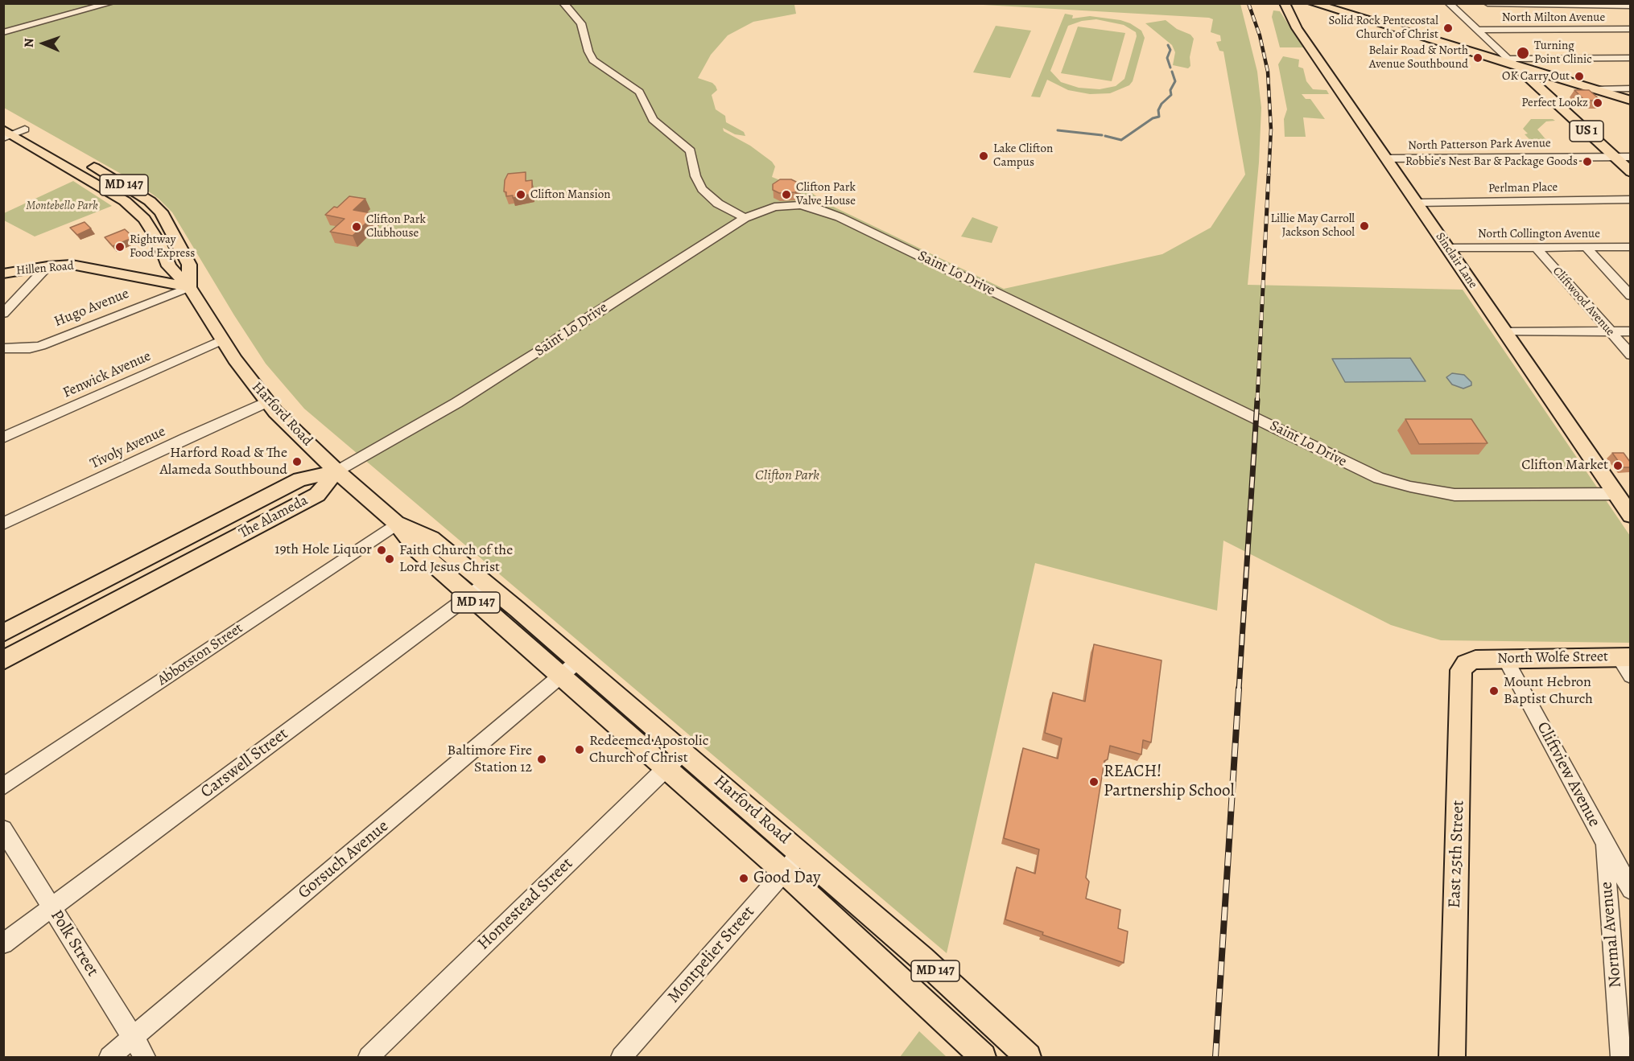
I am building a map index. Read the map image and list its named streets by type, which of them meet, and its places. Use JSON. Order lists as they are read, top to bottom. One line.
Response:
{"streets":{"main road":["US 1","MD 147","Sinclair Lane","Hillen Road","Harford Road","The Alameda","North Wolfe Street","East 25th Street"],"street":["North Milton Avenue","North Patterson Park Avenue","Perlman Place","North Collington Avenue","Saint Lo Drive","Cliftwood Avenue","Hugo Avenue","Fenwick Avenue","Tivoly Avenue","Abbotston Street","Carswell Street","Cliftview Avenue","Gorsuch Avenue","Homestead Street","Normal Avenue","Polk Street","Montpelier Street"]},"crossings":[["US 1","North Patterson Park Avenue"],["North Patterson Park Avenue","Sinclair Lane"],["MD 147","Hillen Road"],["MD 147","Hugo Avenue"],["MD 147","Harford Road"],["Perlman Place","Sinclair Lane"],["North Collington Avenue","Sinclair Lane"],["North Collington Avenue","Cliftwood Avenue"],["Sinclair Lane","Saint Lo Drive"],["Hillen Road","Hugo Avenue"],["Hillen Road","Harford Road"],["Saint Lo Drive","Harford Road"],["Saint Lo Drive","The Alameda"],["Hugo Avenue","Harford Road"],["Fenwick Avenue","Harford Road"],["Harford Road","Tivoly Avenue"],["Harford Road","The Alameda"],["Harford Road","Abbotston Street"],["Harford Road","Carswell Street"],["Harford Road","Gorsuch Avenue"],["Harford Road","Homestead Street"],["Harford Road","Montpelier Street"],["North Wolfe Street","Cliftview Avenue"],["North Wolfe Street","East 25th Street"],["Carswell Street","Polk Street"],["Cliftview Avenue","Normal Avenue"],["Gorsuch Avenue","Polk Street"]],"parks":["Montebello Park","Clifton Park"],"places":["Solid Rock Pentecostal Church of Christ","Turning Point Clinic","Belair Road & North Avenue Southbound","OK Carry Out","Perfect Lookz","Lake Clifton Campus","Robbie’s Nest Bar & Package Goods","Clifton Mansion","Clifton Park Valve House","Lillie May Carroll Jackson School","Clifton Park Clubhouse","Rightway Food Express","Harford Road & The Alameda Southbound","Clifton Market","19th Hole Liquor","Faith Church of the Lord Jesus Christ","Mount Hebron Baptist Church","Redeemed Apostolic Church of Christ","Baltimore Fire Station 12","REACH! Partnership School","Good Day"],"north":"left"}
